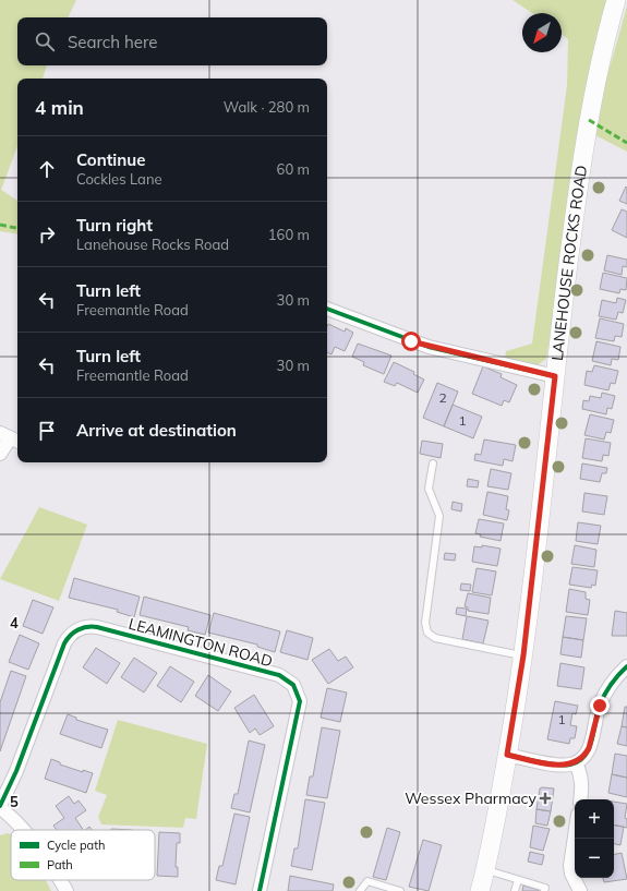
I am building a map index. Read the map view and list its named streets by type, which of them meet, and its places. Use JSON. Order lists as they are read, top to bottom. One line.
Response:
{"streets":{"main road":["LANEHOUSE ROCKS ROAD"],"street":["LEAMINGTON ROAD"]},"places":{"health":["Wessex Pharmacy"]},"house_numbers":["2","1","1"],"legend":["Cycle path","Path"],"north":"bottom left","page":{"search":"Search here","heading":["4 min","Walk · 280 m"],"list":[["Continue","Cockles Lane","60 m"],["Turn right","Lanehouse Rocks Road","160 m"],["Turn left","Freemantle Road","30 m"],["Turn left","Freemantle Road","30 m"],"Arrive at destination"],"map_buttons":["+","−"]},"grid":{"rows":["4","5"]}}
